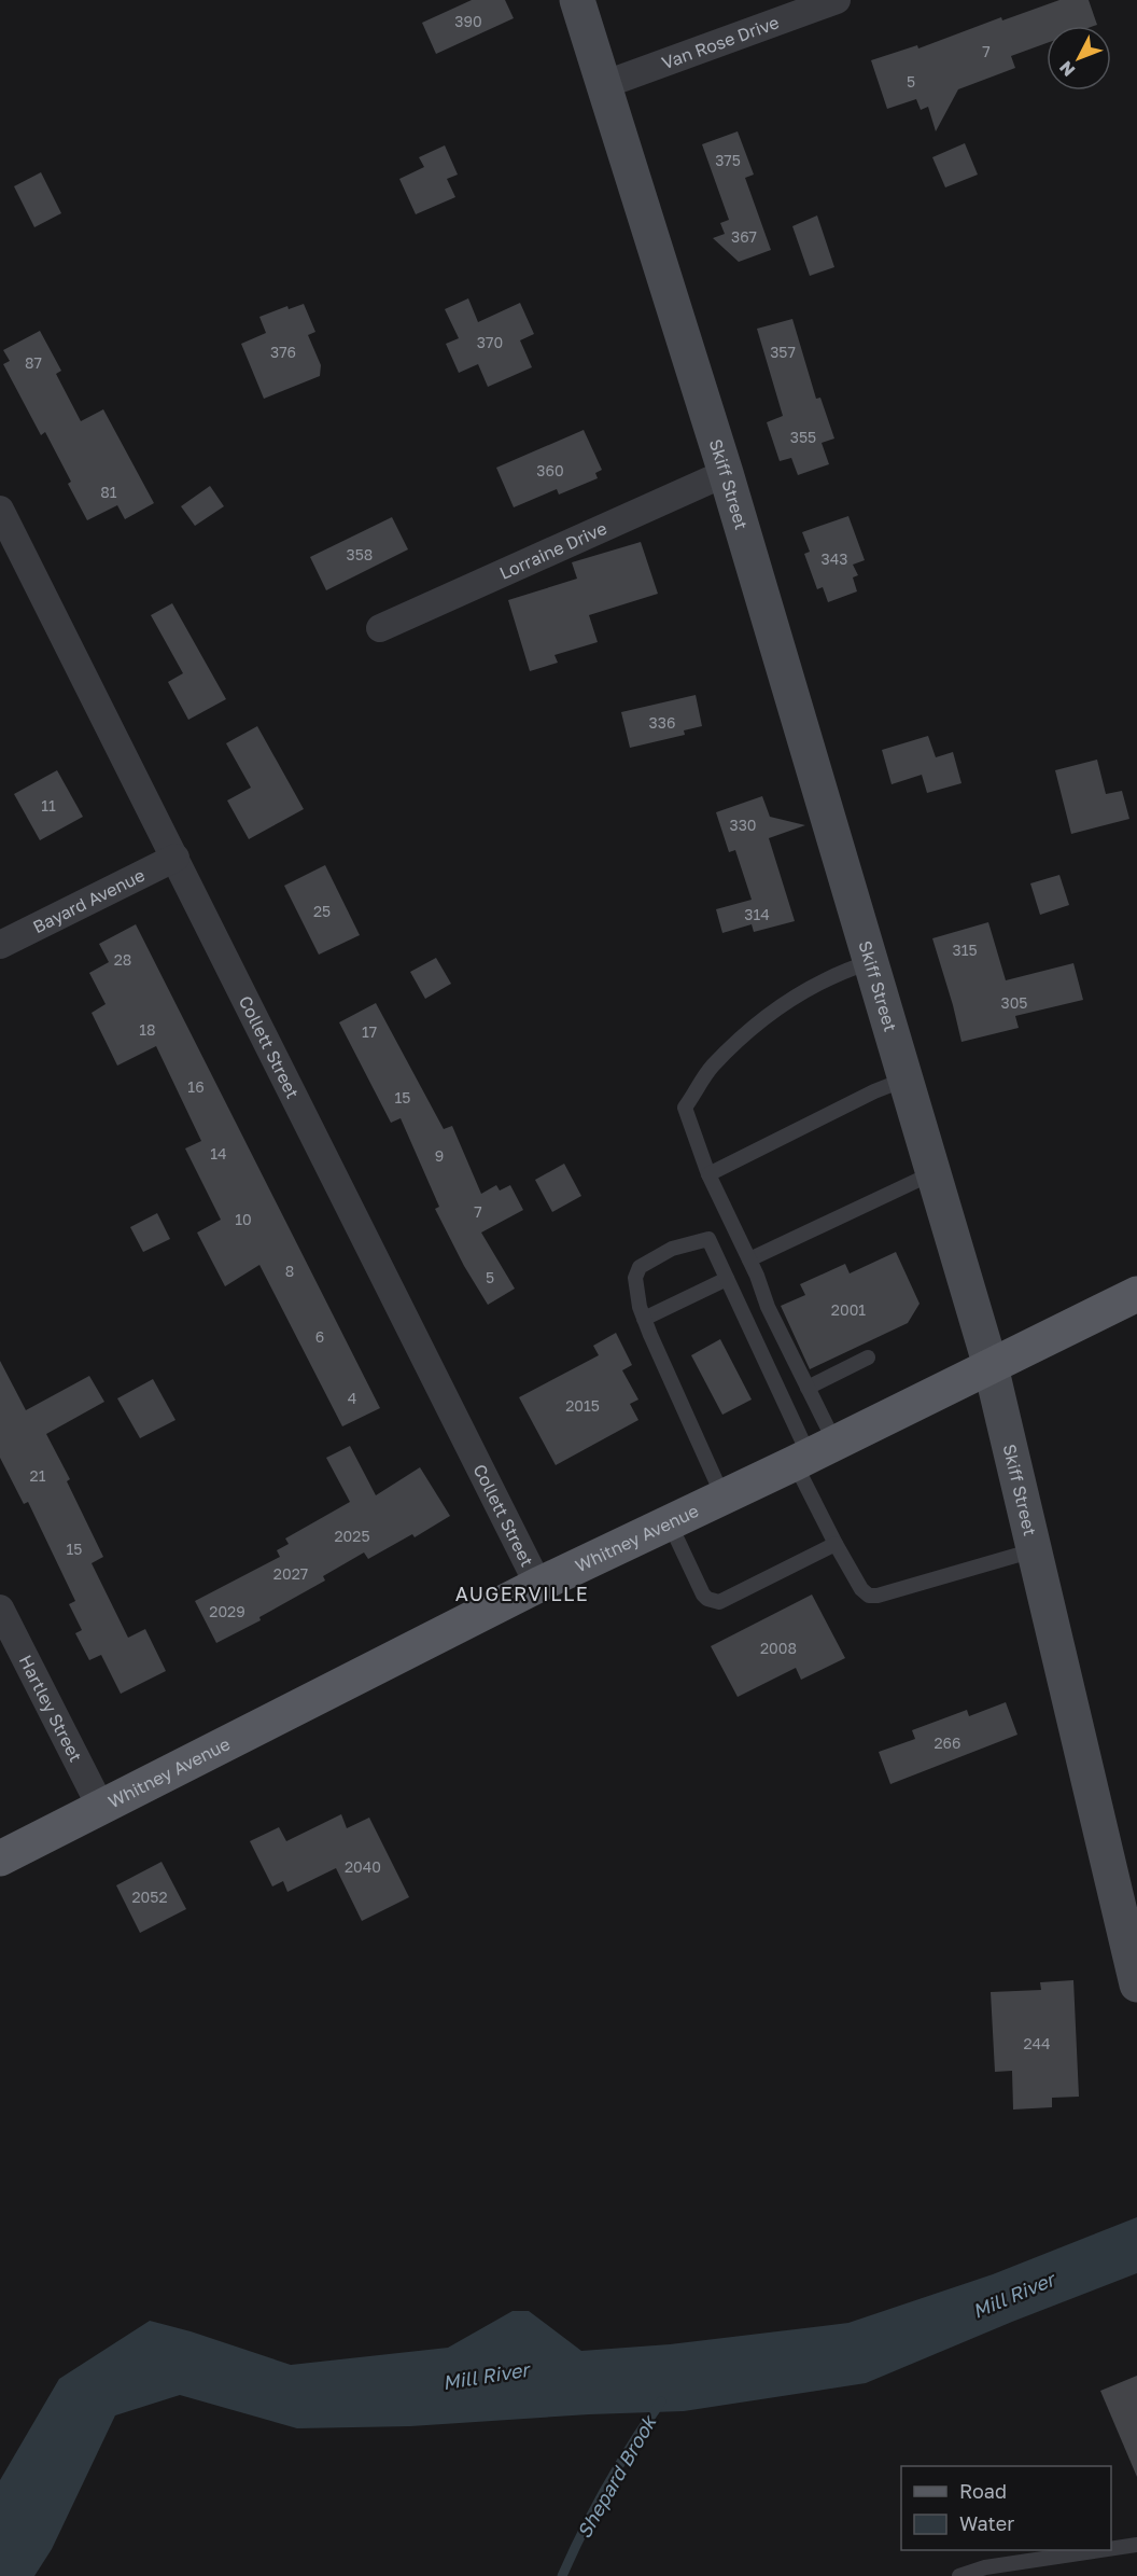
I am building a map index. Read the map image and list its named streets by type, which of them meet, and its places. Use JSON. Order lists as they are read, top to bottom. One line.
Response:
{"streets":{"main road":["Skiff Street","Whitney Avenue"],"street":["Van Rose Drive","Lorraine Drive","Bayard Avenue","Collett Street","Hartley Street"]},"crossings":[["Van Rose Drive","Skiff Street"],["Skiff Street","Lorraine Drive"],["Skiff Street","Whitney Avenue"],["Bayard Avenue","Collett Street"],["Collett Street","Whitney Avenue"],["Whitney Avenue","Hartley Street"]],"districts":["AUGERVILLE"],"water":["Mill River","Shepard Brook"],"house_numbers":["390","7","5","375","367","370","376","357","87","355","360","81","358","343","336","11","330","25","314","315","28","305","18","17","16","15","14","9","7","10","8","5","2001","6","4","2015","21","2025","15","2027","2029","2008","266","2040","2052","244"],"legend":["Road","Water"],"north":"bottom left"}
